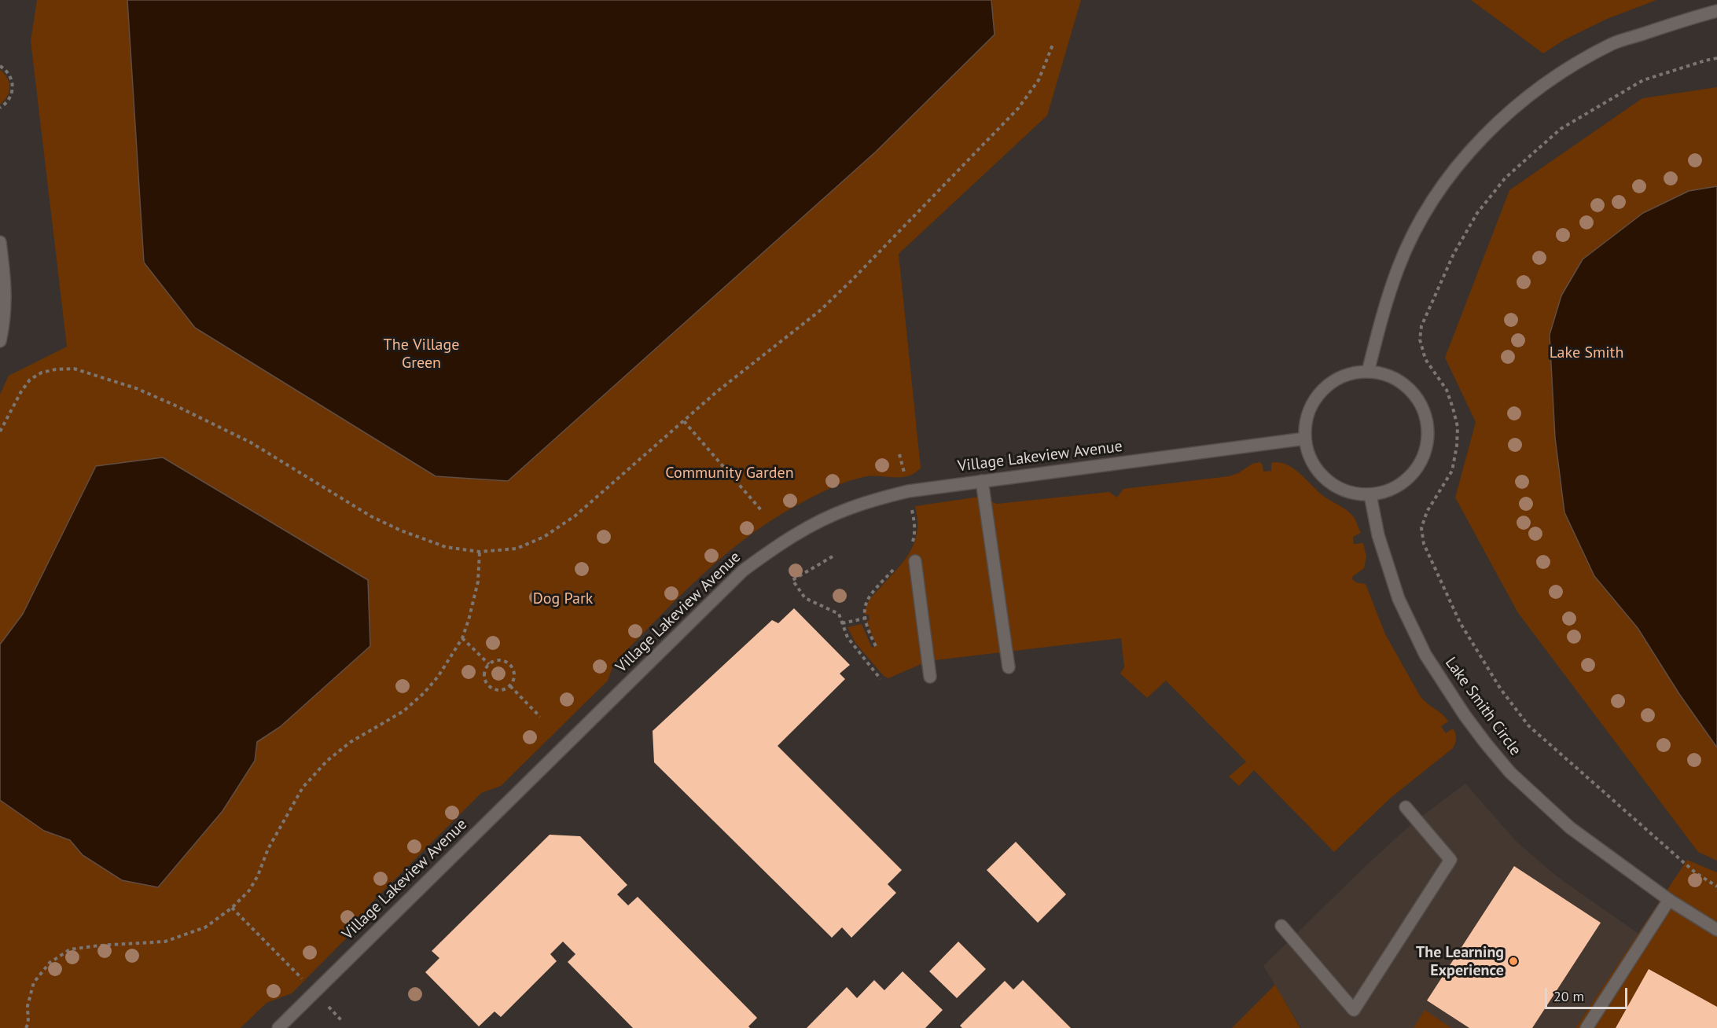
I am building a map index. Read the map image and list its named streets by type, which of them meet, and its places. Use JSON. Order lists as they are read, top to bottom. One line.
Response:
{"streets":{"street":["Village Lakeview Avenue","Lake Smith Circle"]},"crossings":[["Village Lakeview Avenue","Lake Smith Circle"]],"parks":["The Village Green","Lake Smith","Community Garden","Dog Park"],"places":["The Learning Experience"],"scale_bar":"20 m"}
